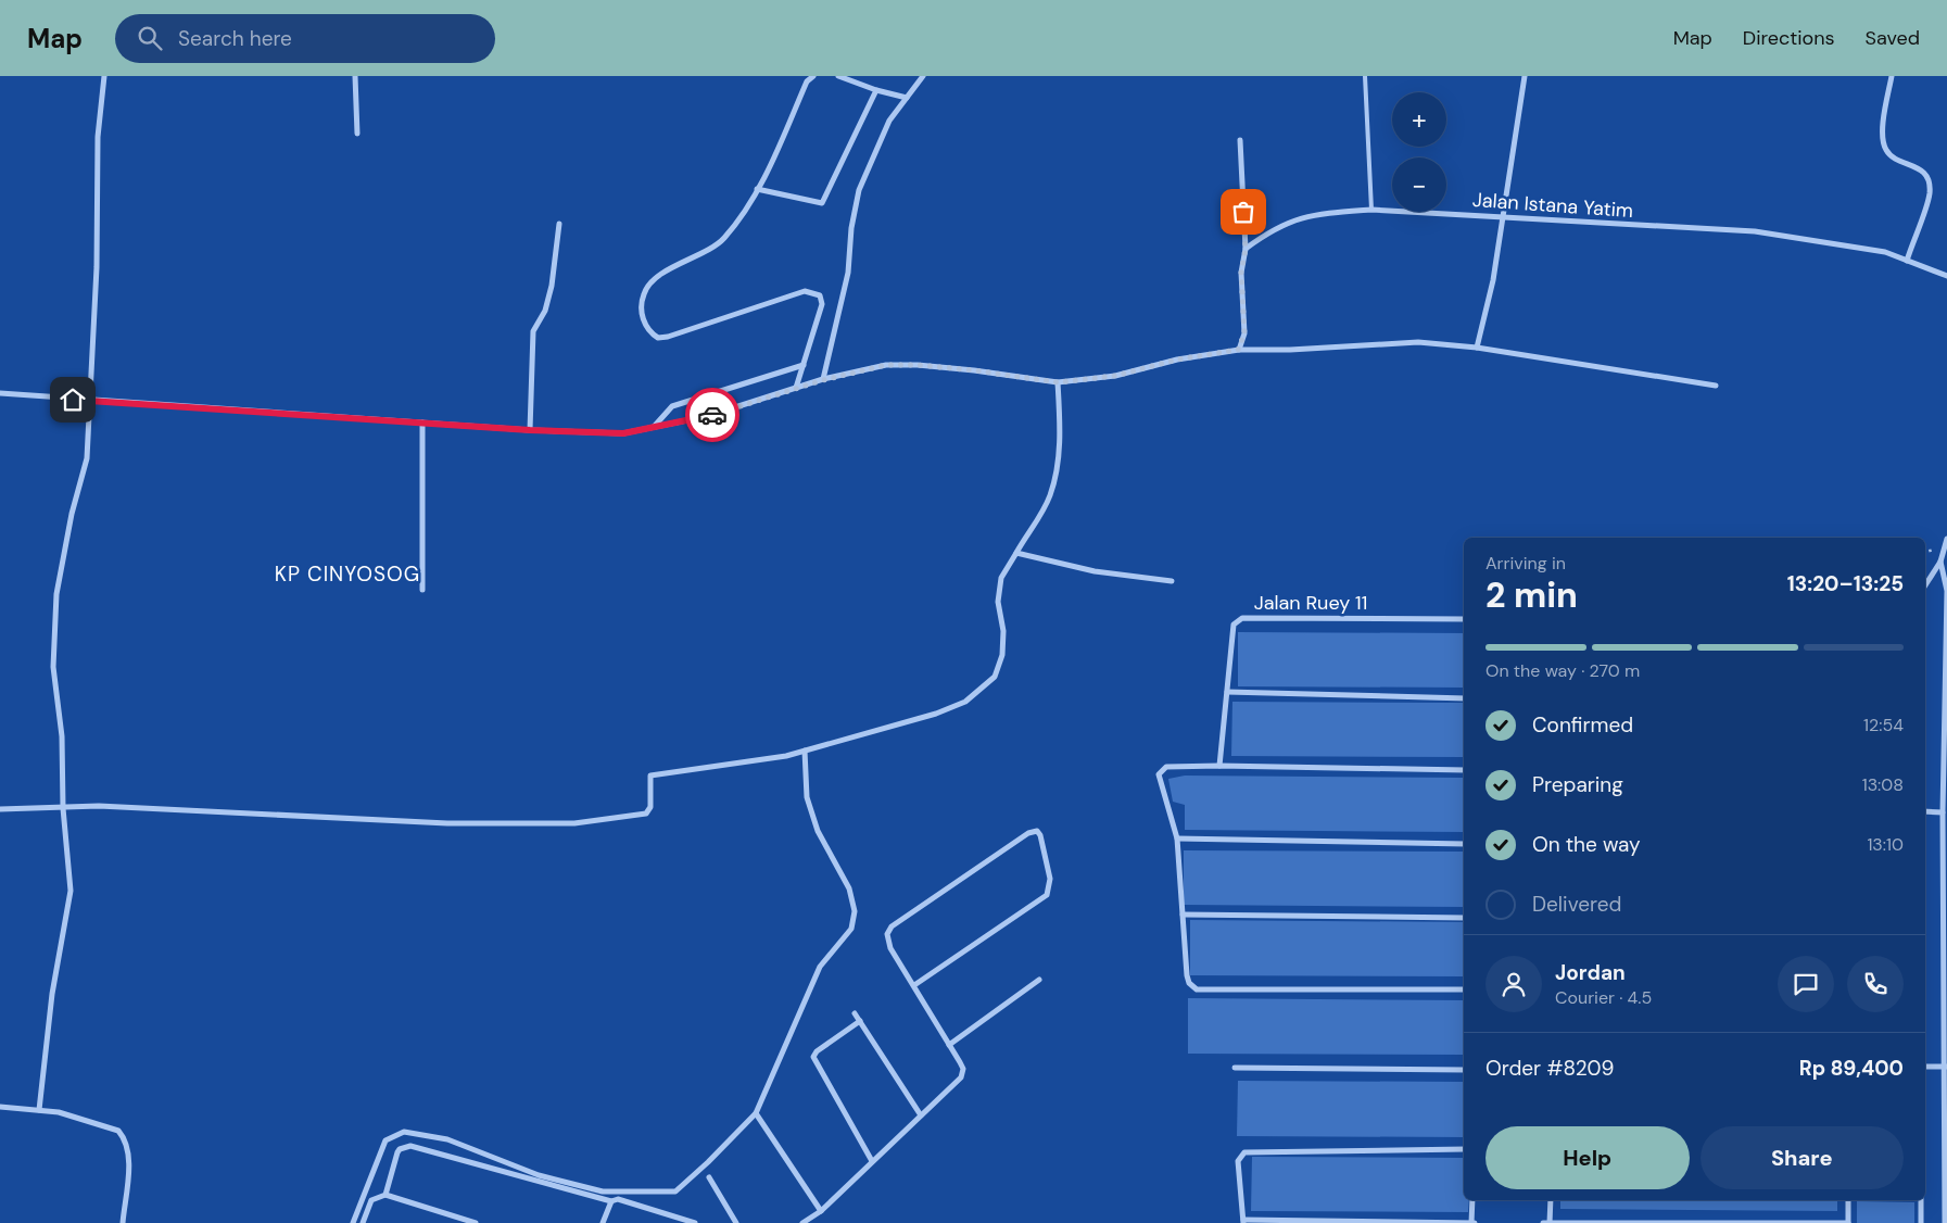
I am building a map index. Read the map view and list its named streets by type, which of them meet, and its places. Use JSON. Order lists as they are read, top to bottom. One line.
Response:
{"streets":{"street":["Jalan Istana Yatim","Jalan Ruey 11"]},"districts":["KP CINYOSOG"],"page":{"header":"Map","search":"Search here","nav":["Map","Directions","Saved"],"map_buttons":["+","−"],"heading":["2 min","Arriving in","13:20–13:25"],"panel":["Jordan","Courier · 4.5","Order #8209","Rp 89,400"],"bar":"On the way · 270 m","list":[["Confirmed","12:54"],["Preparing","13:08"],["On the way","13:10"],"Delivered"],"buttons":["Help","Share"]}}
